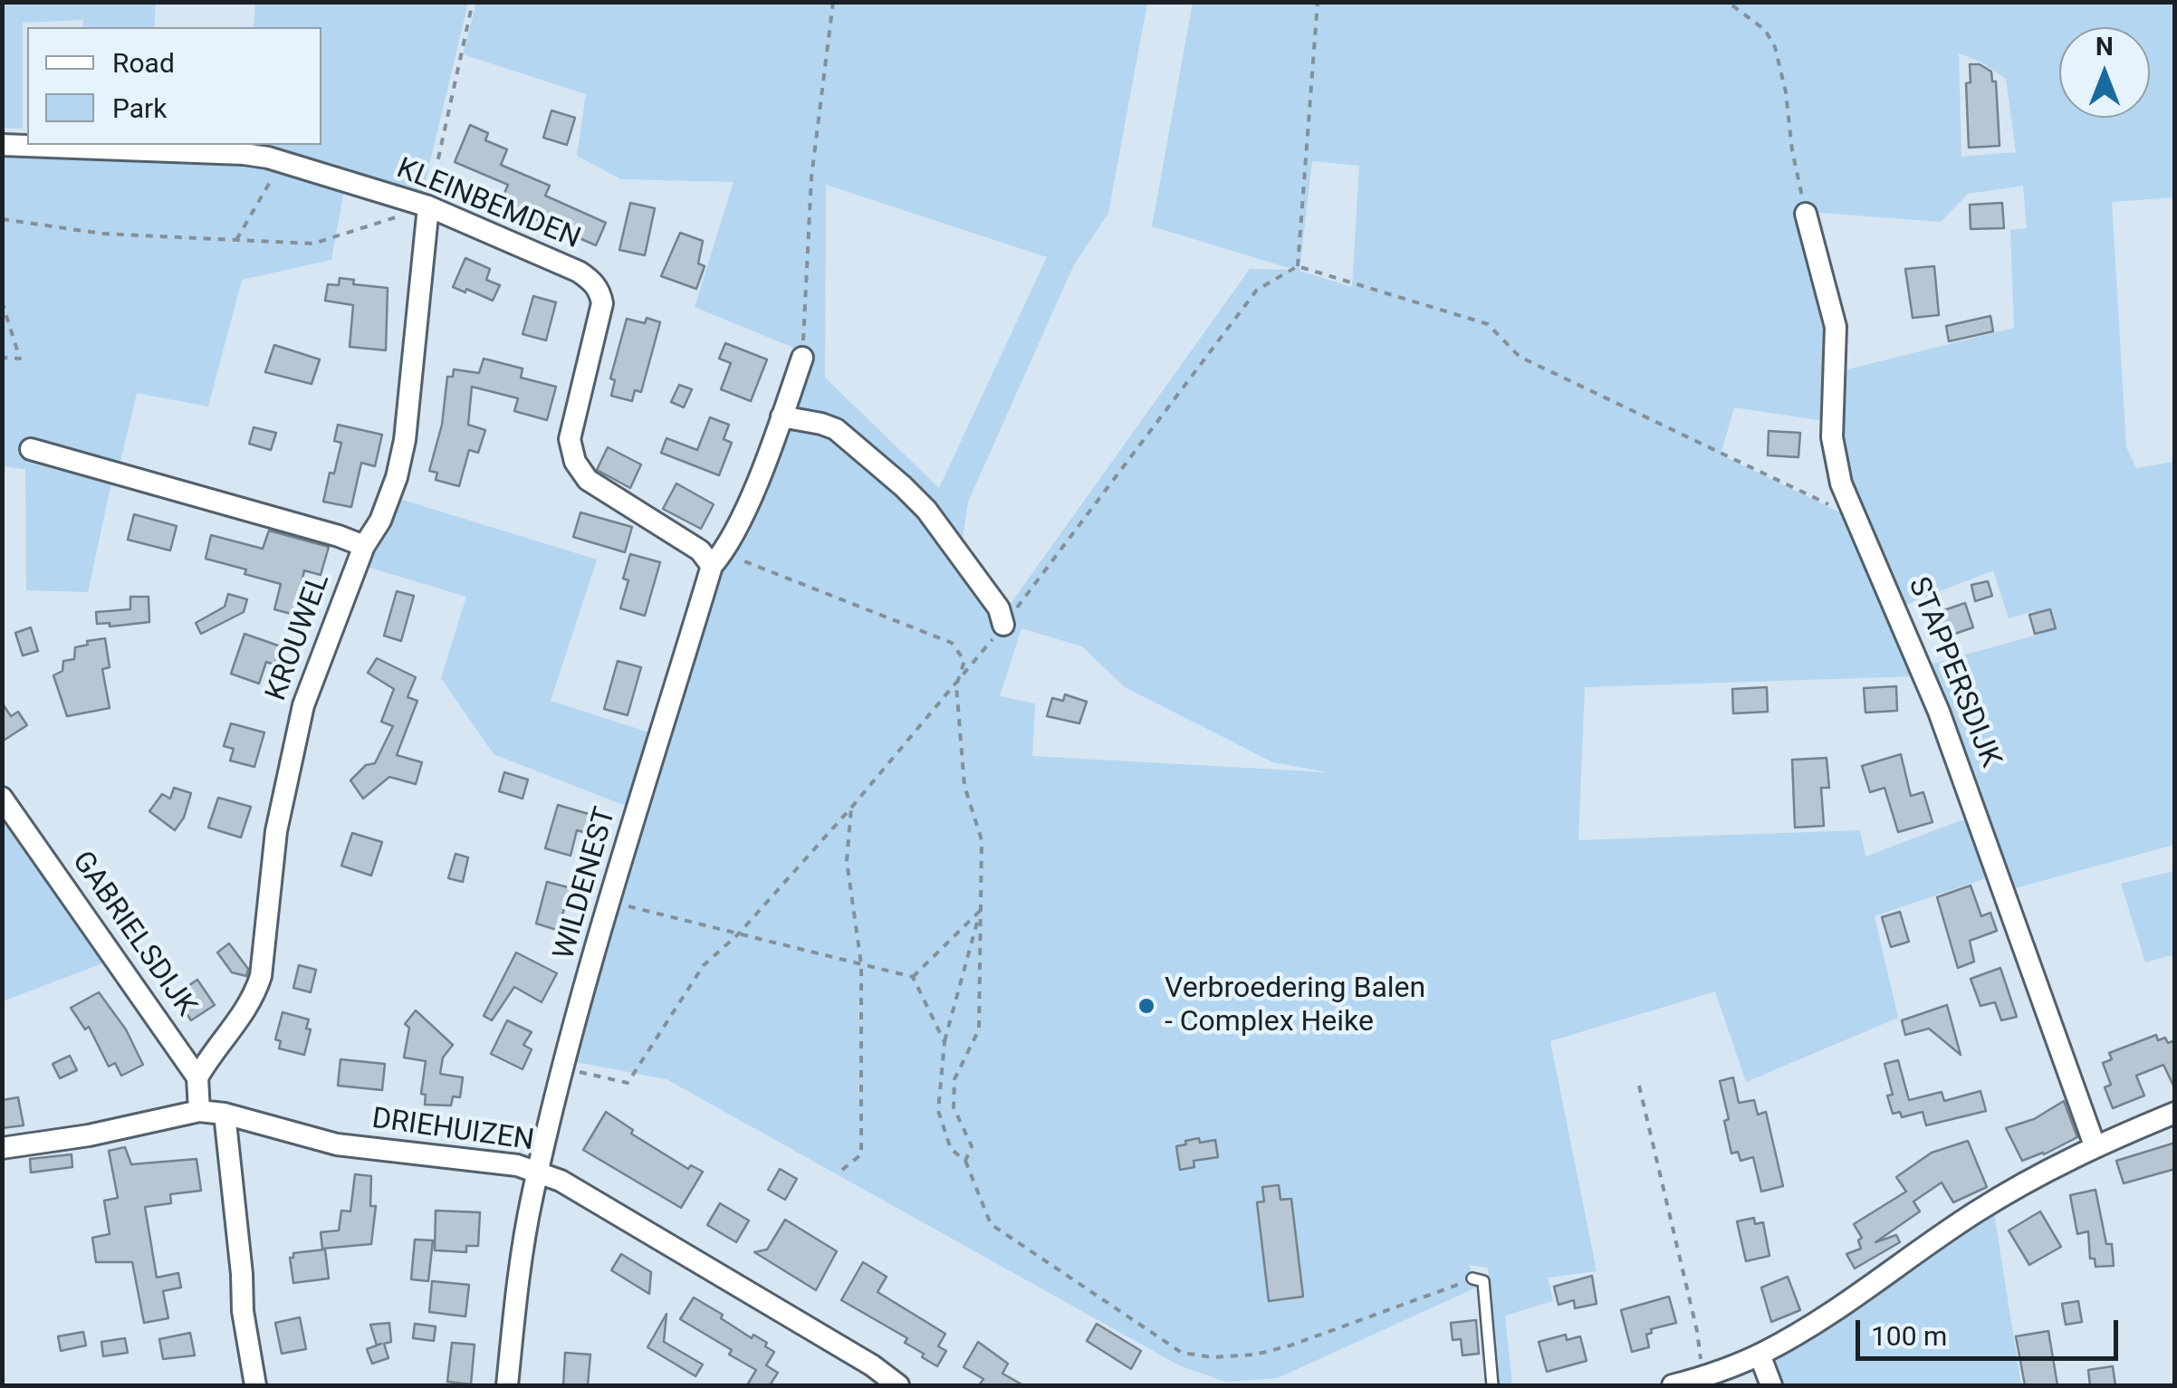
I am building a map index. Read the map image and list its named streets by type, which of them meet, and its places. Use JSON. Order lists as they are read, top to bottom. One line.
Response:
{"streets":{"street":["KLEINBEMDEN","KROUWEL","STAPPERSDIJK","WILDENEST","GABRIELSDIJK","DRIEHUIZEN"]},"crossings":[["KLEINBEMDEN","KROUWEL"],["KLEINBEMDEN","WILDENEST"],["KROUWEL","GABRIELSDIJK"],["WILDENEST","DRIEHUIZEN"]],"places":["Verbroedering Balen - Complex Heike"],"legend":["Road","Park"],"scale_bar":"100 m","north":"top"}
